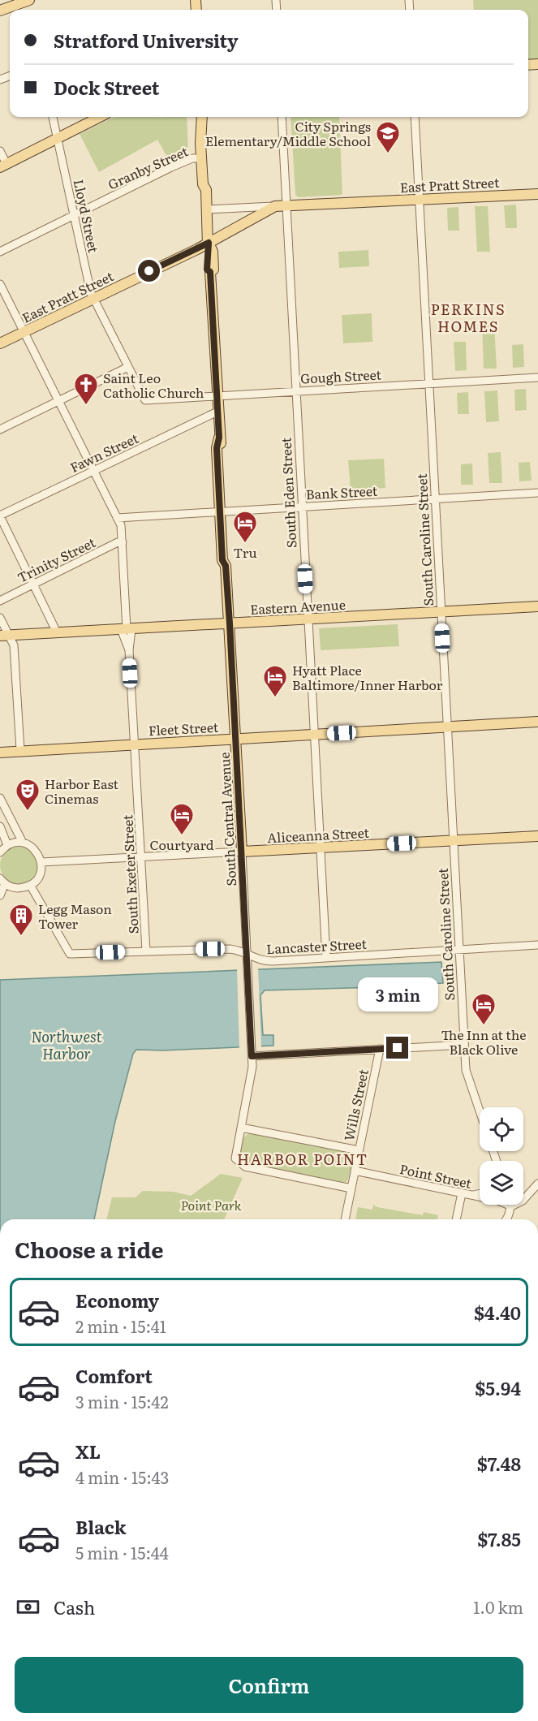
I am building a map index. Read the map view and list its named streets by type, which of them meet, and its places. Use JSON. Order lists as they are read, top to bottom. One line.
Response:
{"streets":{"main road":["East Pratt Street","Eastern Avenue","Fleet Street","South Central Avenue","Aliceanna Street"],"street":["Granby Street","Lloyd Street","Gough Street","Fawn Street","Bank Street","South Eden Street","South Caroline Street","Trinity Street","South Exeter Street","Lancaster Street","Wills Street","Point Street"]},"crossings":[["Granby Street","Lloyd Street"],["Granby Street","South Central Avenue"],["East Pratt Street","Lloyd Street"],["East Pratt Street","South Eden Street"],["East Pratt Street","South Caroline Street"],["East Pratt Street","South Central Avenue"],["East Pratt Street","South Exeter Street"],["Lloyd Street","Gough Street"],["Gough Street","South Eden Street"],["Gough Street","South Caroline Street"],["Gough Street","South Central Avenue"],["Fawn Street","South Central Avenue"],["Fawn Street","South Exeter Street"],["Bank Street","South Eden Street"],["Bank Street","South Caroline Street"],["Bank Street","South Central Avenue"],["Bank Street","South Exeter Street"],["South Eden Street","Eastern Avenue"],["South Eden Street","Fleet Street"],["South Eden Street","Aliceanna Street"],["South Eden Street","Lancaster Street"],["South Caroline Street","Eastern Avenue"],["South Caroline Street","Fleet Street"],["South Caroline Street","Aliceanna Street"],["South Caroline Street","Lancaster Street"],["Trinity Street","South Exeter Street"],["Eastern Avenue","South Central Avenue"],["Eastern Avenue","South Exeter Street"],["Fleet Street","South Central Avenue"],["Fleet Street","South Exeter Street"],["South Central Avenue","Aliceanna Street"],["South Central Avenue","Lancaster Street"],["South Central Avenue","Wills Street"],["Aliceanna Street","South Exeter Street"],["South Exeter Street","Lancaster Street"],["Wills Street","Point Street"]],"districts":["PERKINS HOMES","HARBOR POINT"],"water":["Northwest Harbor"],"parks":["Point Park"],"places":{"school or university":["City Springs Elementary/Middle School"],"church":["Saint Leo Catholic Church"],"hotel":["Tru","Hyatt Place Baltimore/Inner Harbor","Courtyard","The Inn at the Black Olive"],"theatre":["Harbor East Cinemas"],"building":["Legg Mason Tower"]},"page":{"banner":["Stratford University","Dock Street"],"bubble":"3 min","heading":"Choose a ride","list":[{"name":"Economy","note":"2 min · 15:41","value":"$4.40"},{"name":"Comfort","note":"3 min · 15:42","value":"$5.94"},{"name":"XL","note":"4 min · 15:43","value":"$7.48"},{"name":"Black","note":"5 min · 15:44","value":"$7.85"}],"pay":["Cash","1.0 km"],"buttons":"Confirm"}}
